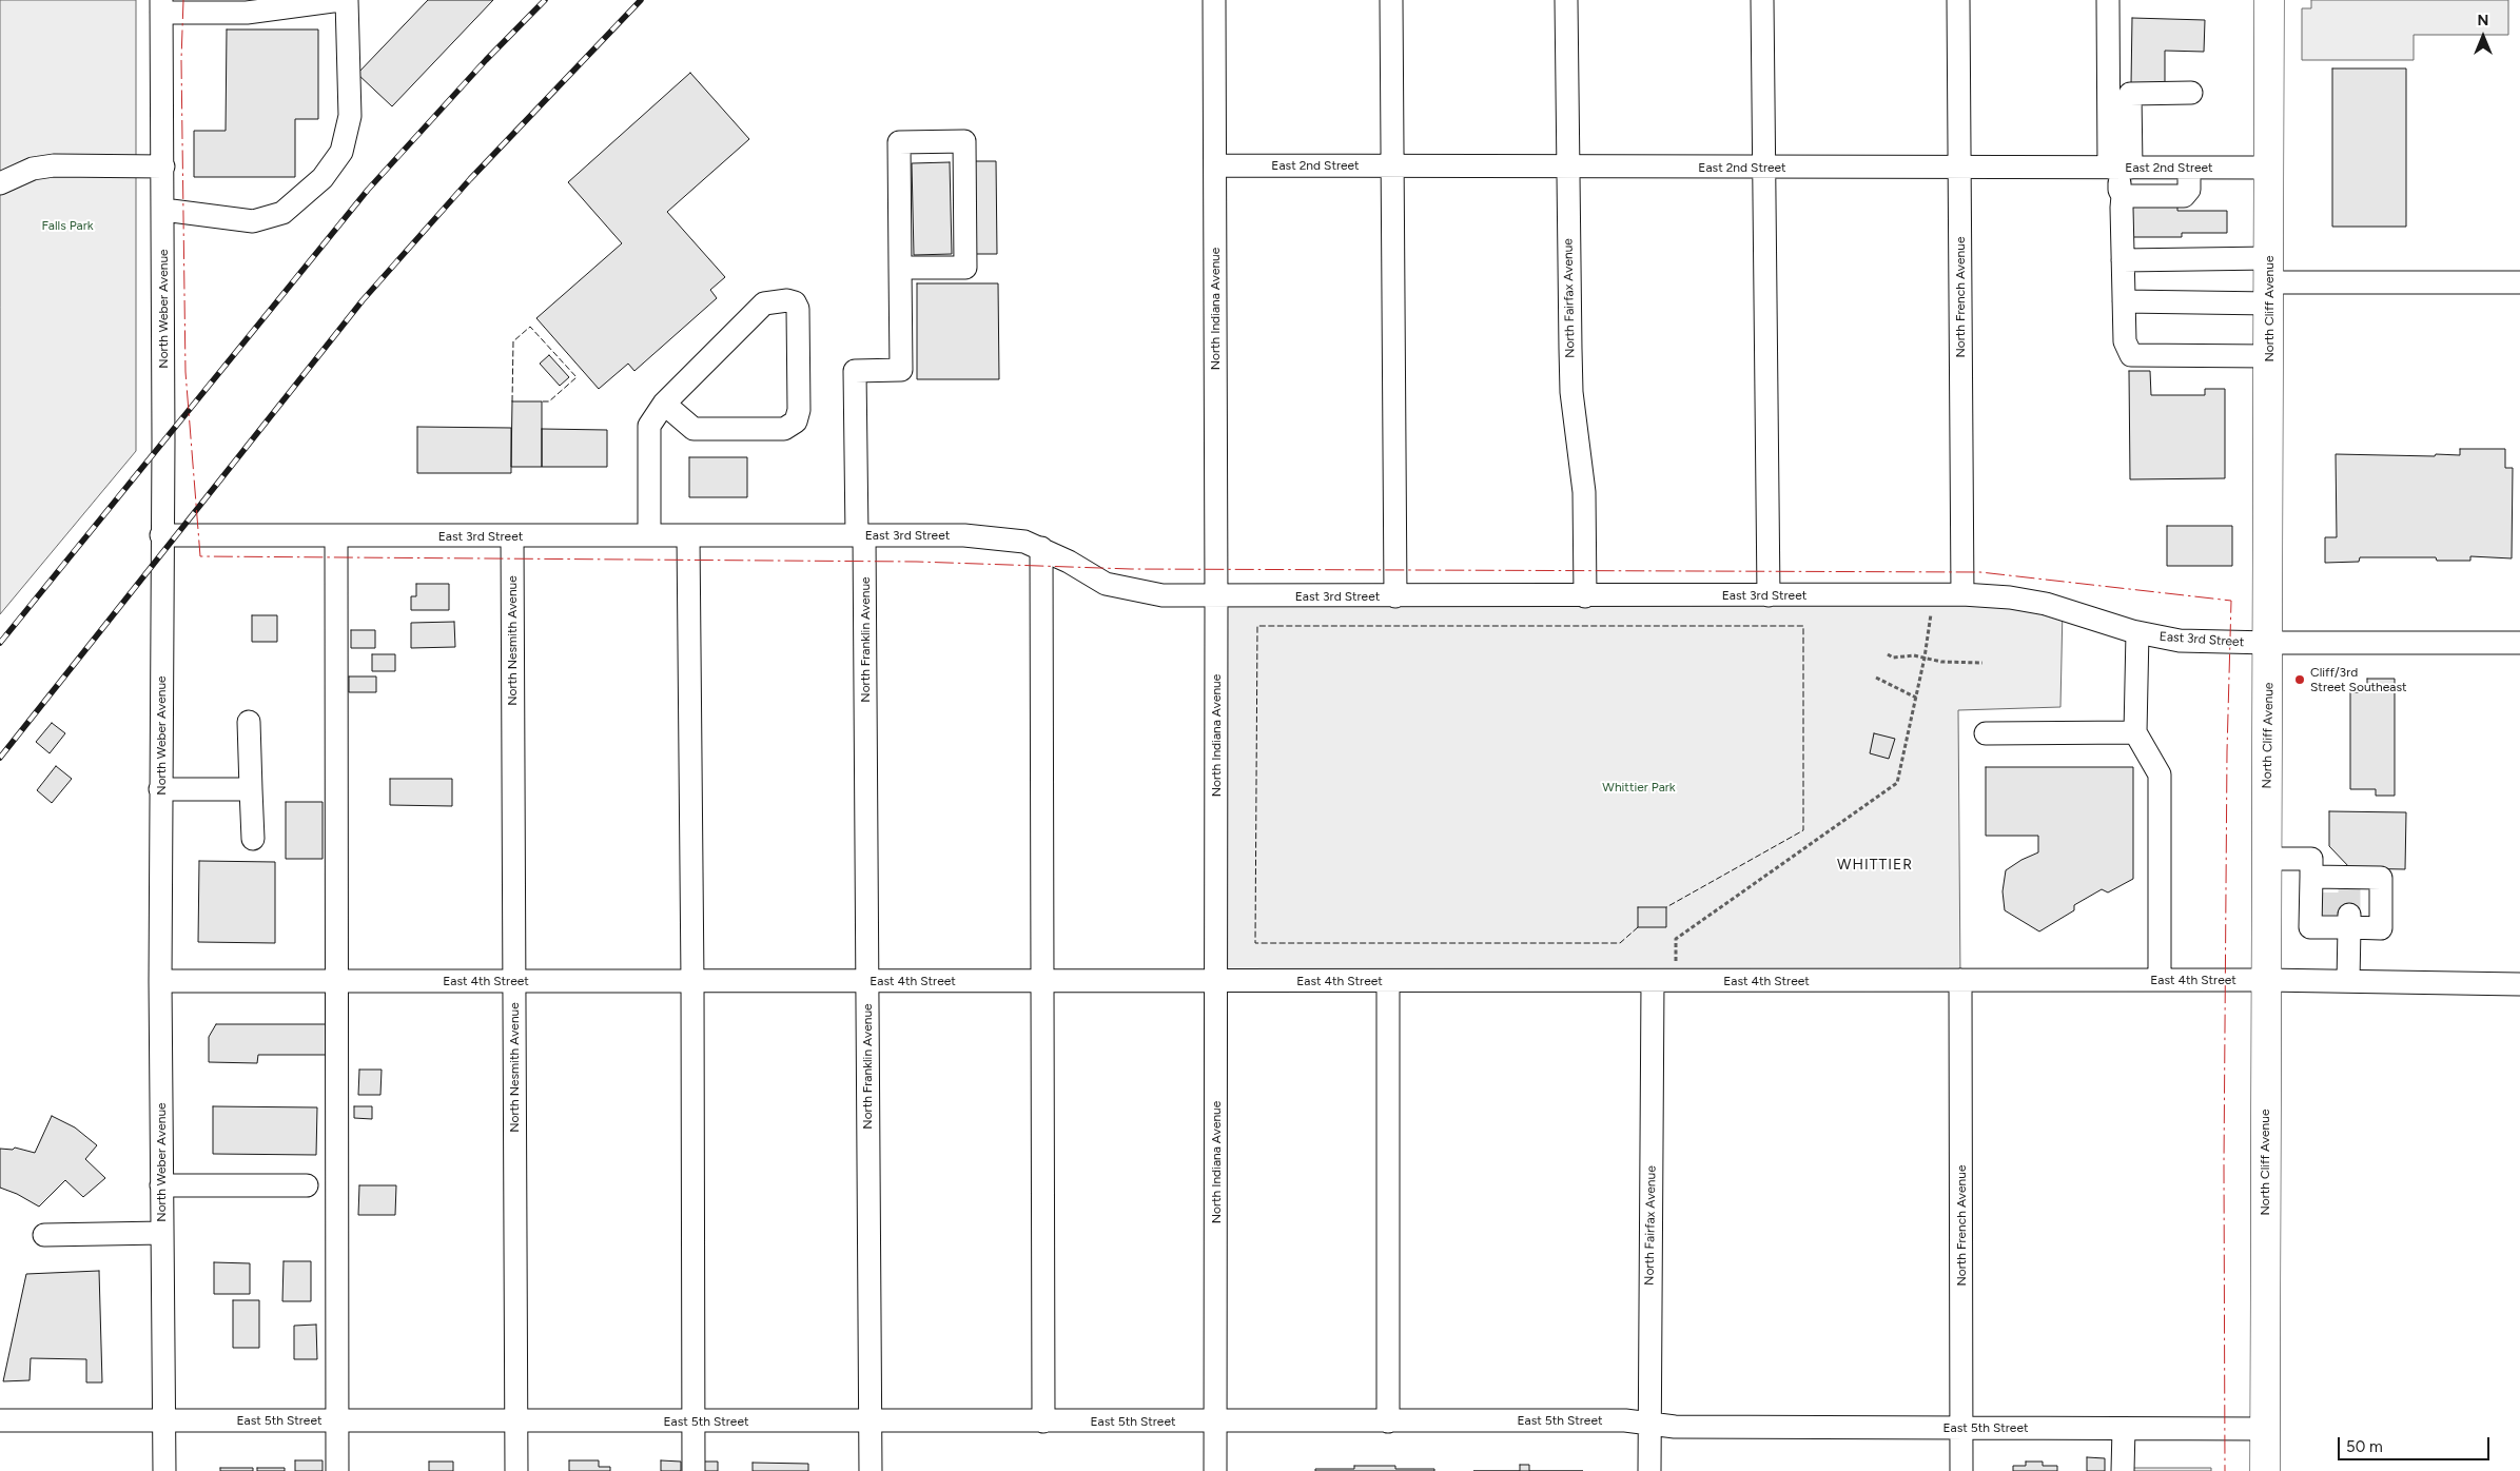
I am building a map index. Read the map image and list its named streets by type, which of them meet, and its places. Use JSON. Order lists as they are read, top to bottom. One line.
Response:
{"streets":{"main road":["North Cliff Avenue"],"street":["East 2nd Street","North French Avenue","North Fairfax Avenue","North Weber Avenue","North Indiana Avenue","East 3rd Street","North Franklin Avenue","North Nesmith Avenue","East 4th Street","East 5th Street"]},"crossings":[["East 2nd Street","North French Avenue"],["East 2nd Street","North Fairfax Avenue"],["East 2nd Street","North Indiana Avenue"],["East 2nd Street","North Cliff Avenue"],["North French Avenue","East 3rd Street"],["North French Avenue","East 4th Street"],["North French Avenue","East 5th Street"],["North Fairfax Avenue","East 3rd Street"],["North Fairfax Avenue","East 4th Street"],["North Fairfax Avenue","East 5th Street"],["North Weber Avenue","East 3rd Street"],["North Weber Avenue","East 4th Street"],["North Weber Avenue","East 5th Street"],["North Indiana Avenue","East 3rd Street"],["North Indiana Avenue","East 4th Street"],["North Indiana Avenue","East 5th Street"],["North Cliff Avenue","East 3rd Street"],["North Cliff Avenue","East 4th Street"],["North Cliff Avenue","East 5th Street"],["East 3rd Street","North Franklin Avenue"],["East 3rd Street","North Nesmith Avenue"],["North Franklin Avenue","East 4th Street"],["North Franklin Avenue","East 5th Street"],["North Nesmith Avenue","East 4th Street"],["North Nesmith Avenue","East 5th Street"]],"districts":["WHITTIER"],"parks":["Falls Park","Whittier Park"],"places":["Cliff/3rd Street Southeast"],"scale_bar":"50 m","north":"top"}
